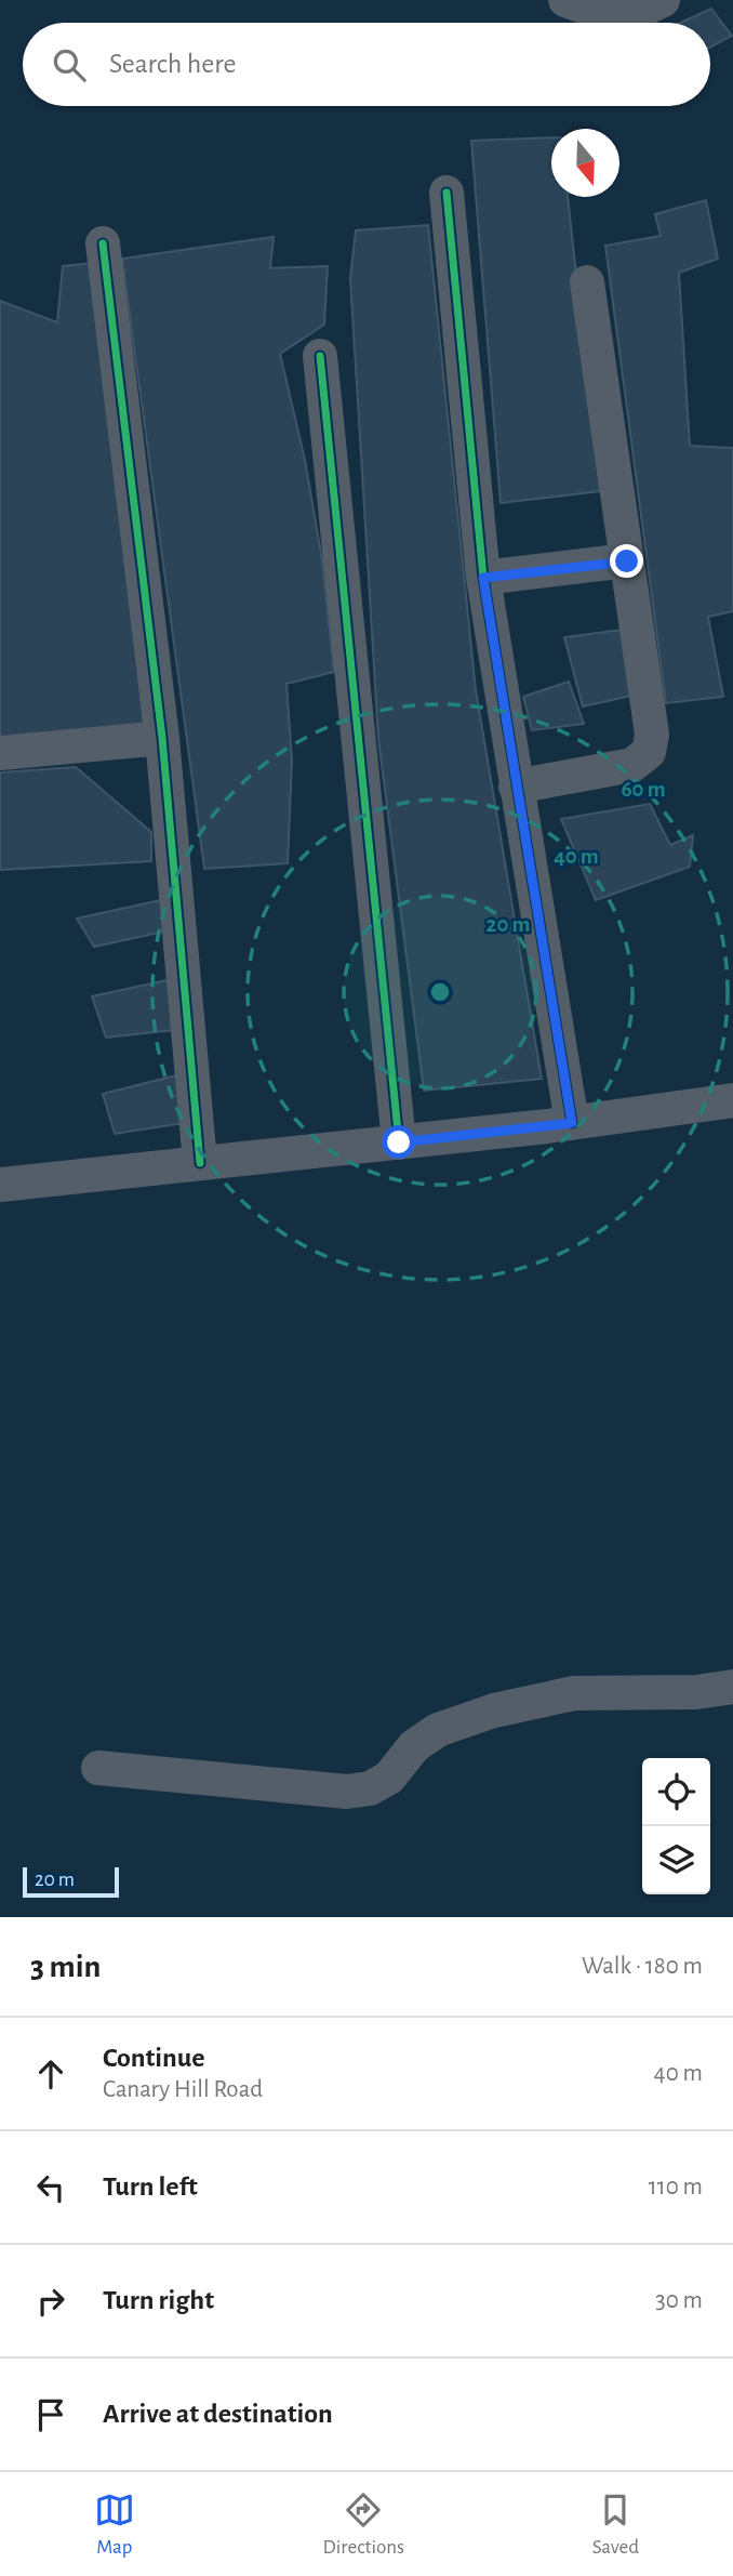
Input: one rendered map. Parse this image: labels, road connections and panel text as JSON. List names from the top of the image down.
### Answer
{
  "scale_bar": "20 m",
  "north": "bottom",
  "page": {
    "search": "Search here",
    "scale": "20 m",
    "heading": ["3 min", "Walk · 180 m"],
    "list": [
      ["Continue", "Canary Hill Road", "40 m"],
      ["Turn left", "110 m"],
      ["Turn right", "30 m"],
      "Arrive at destination"
    ],
    "nav": ["Map", "Directions", "Saved"]
  },
  "rings": ["60 m", "40 m", "20 m"]
}
